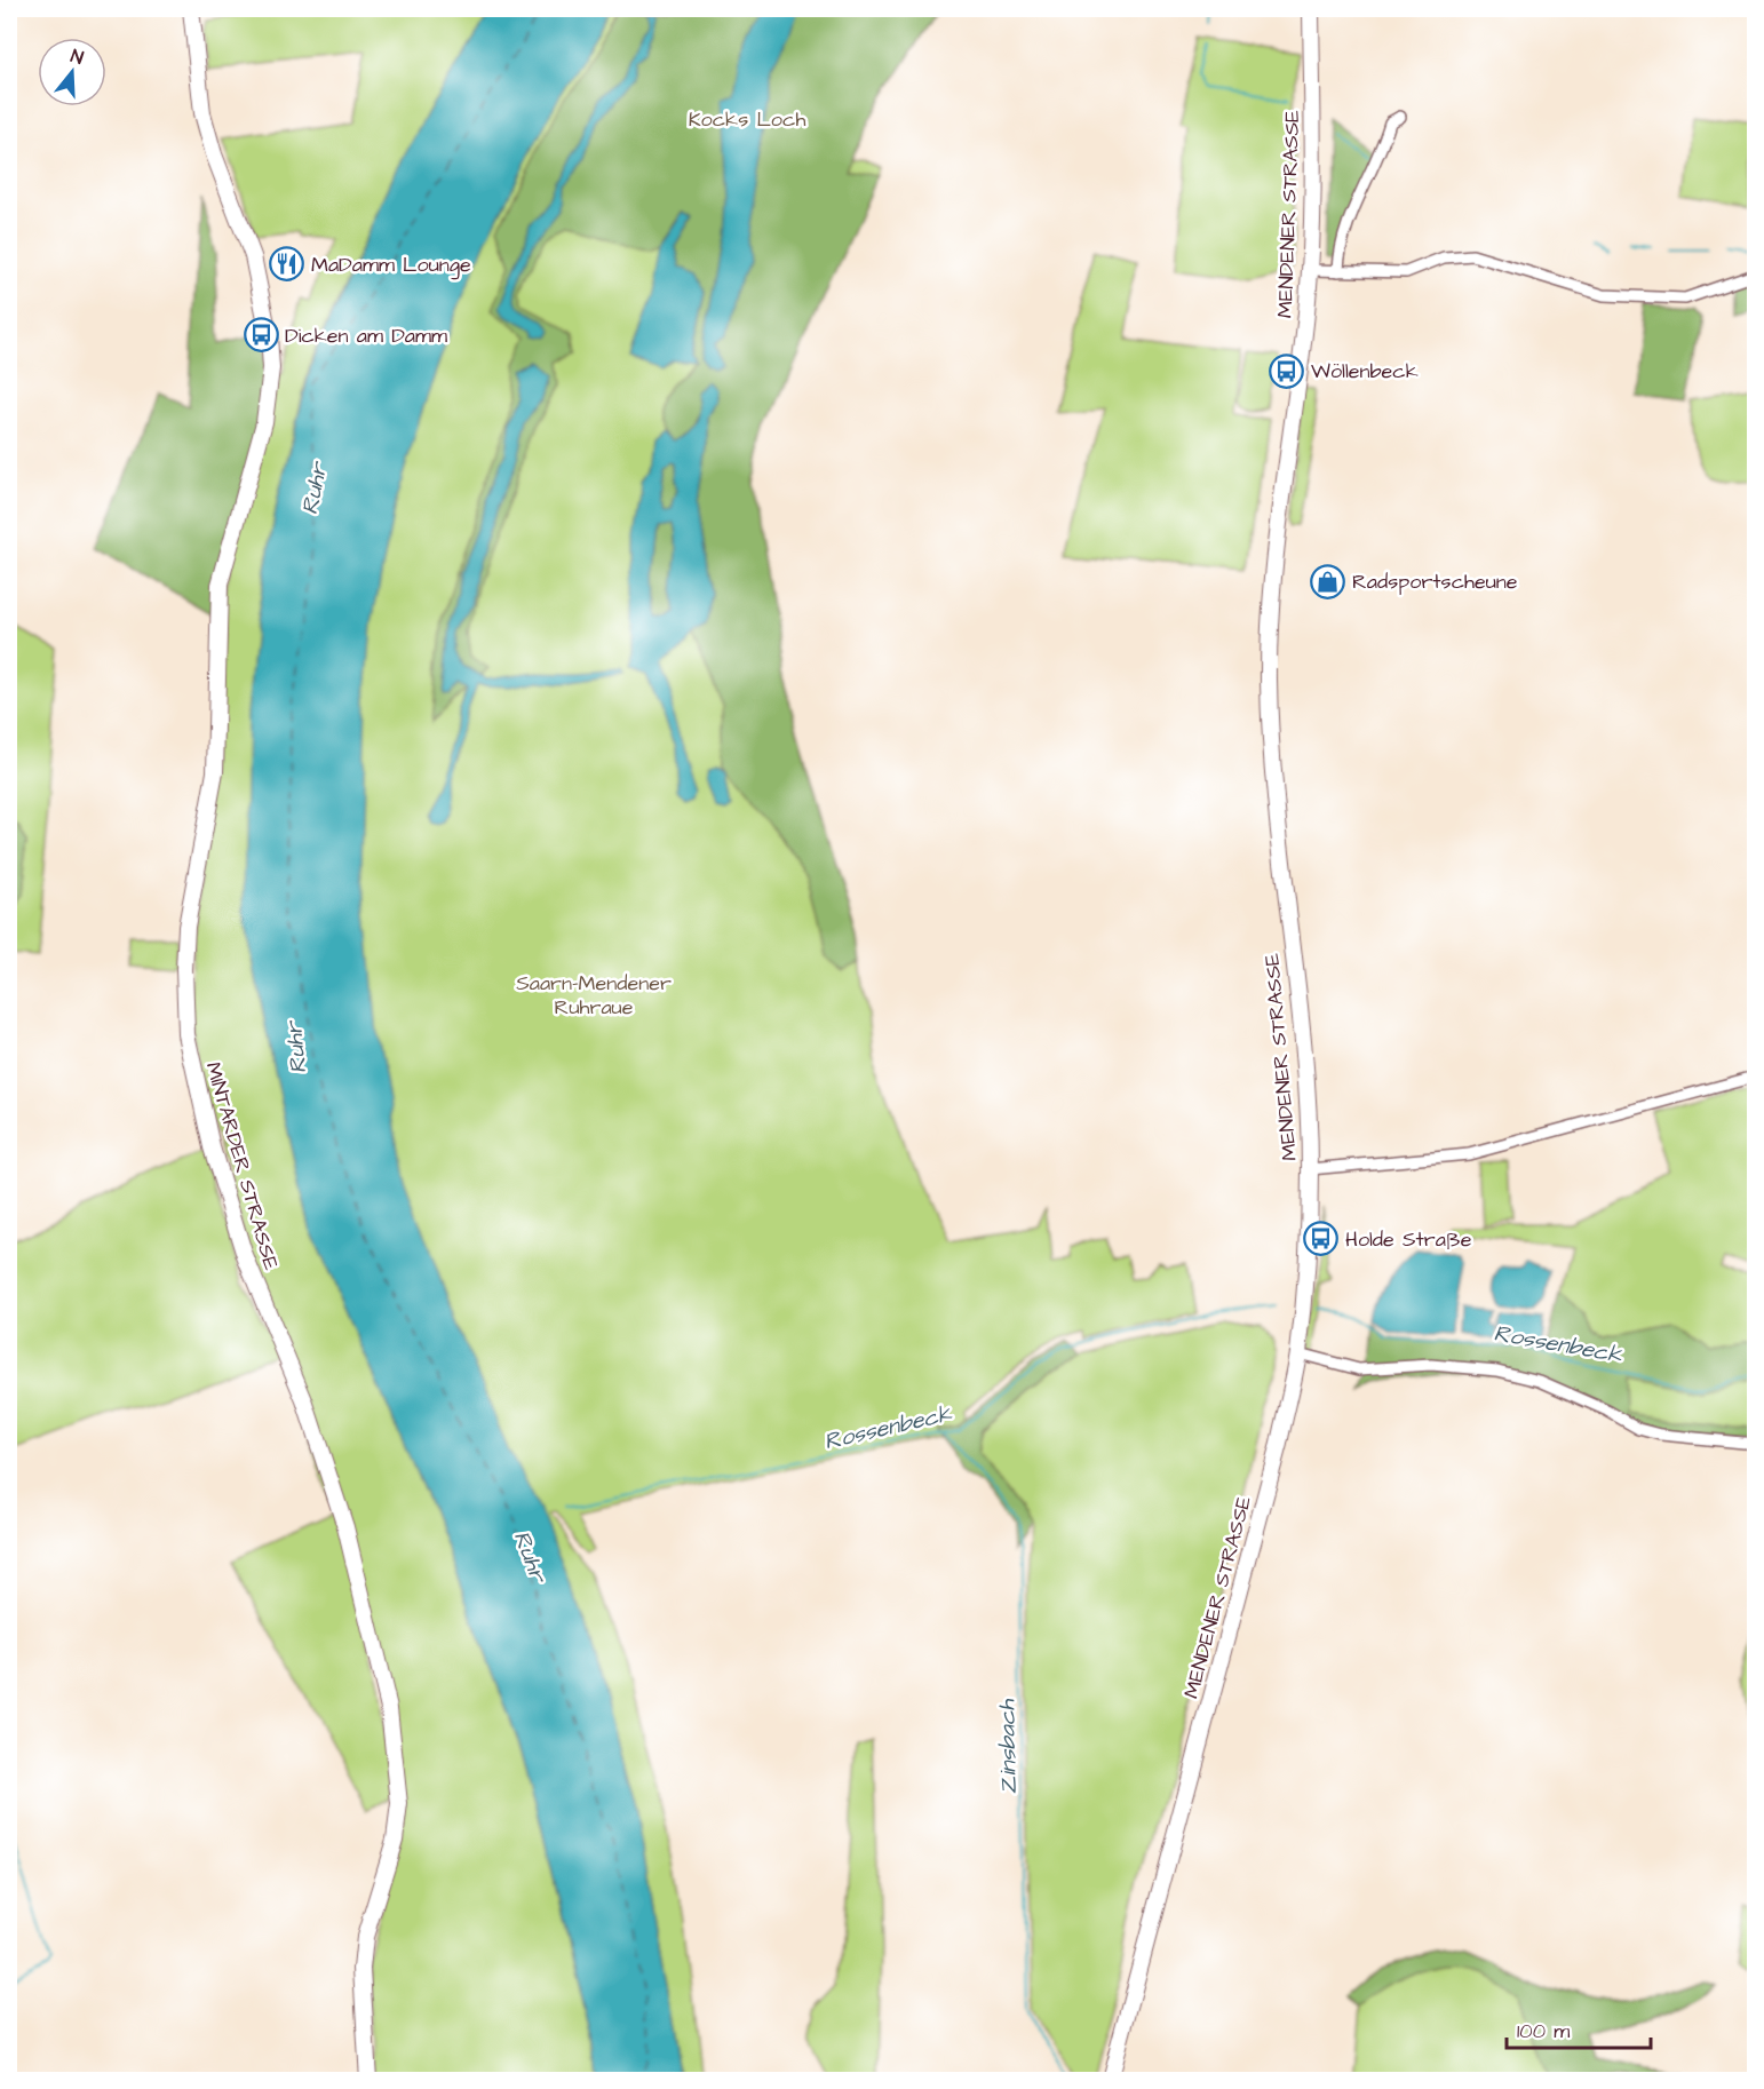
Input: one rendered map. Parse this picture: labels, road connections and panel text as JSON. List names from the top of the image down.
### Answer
{
  "streets": {
    "main road": ["MENDENER STRASSE", "MINTARDER STRASSE"]
  },
  "water": ["Ruhr", "Rossenbeck", "Zinsbach"],
  "parks": ["Kocks Loch", "Saarn-Mendener Ruhraue"],
  "places": {
    "restaurant": ["MaDamm Lounge"],
    "bus stop": ["Dicken am Damm", "Wöllenbeck", "Holde Straße"],
    "shop": ["Radsportscheune"]
  },
  "scale_bar": "100 m",
  "north": "top"
}
